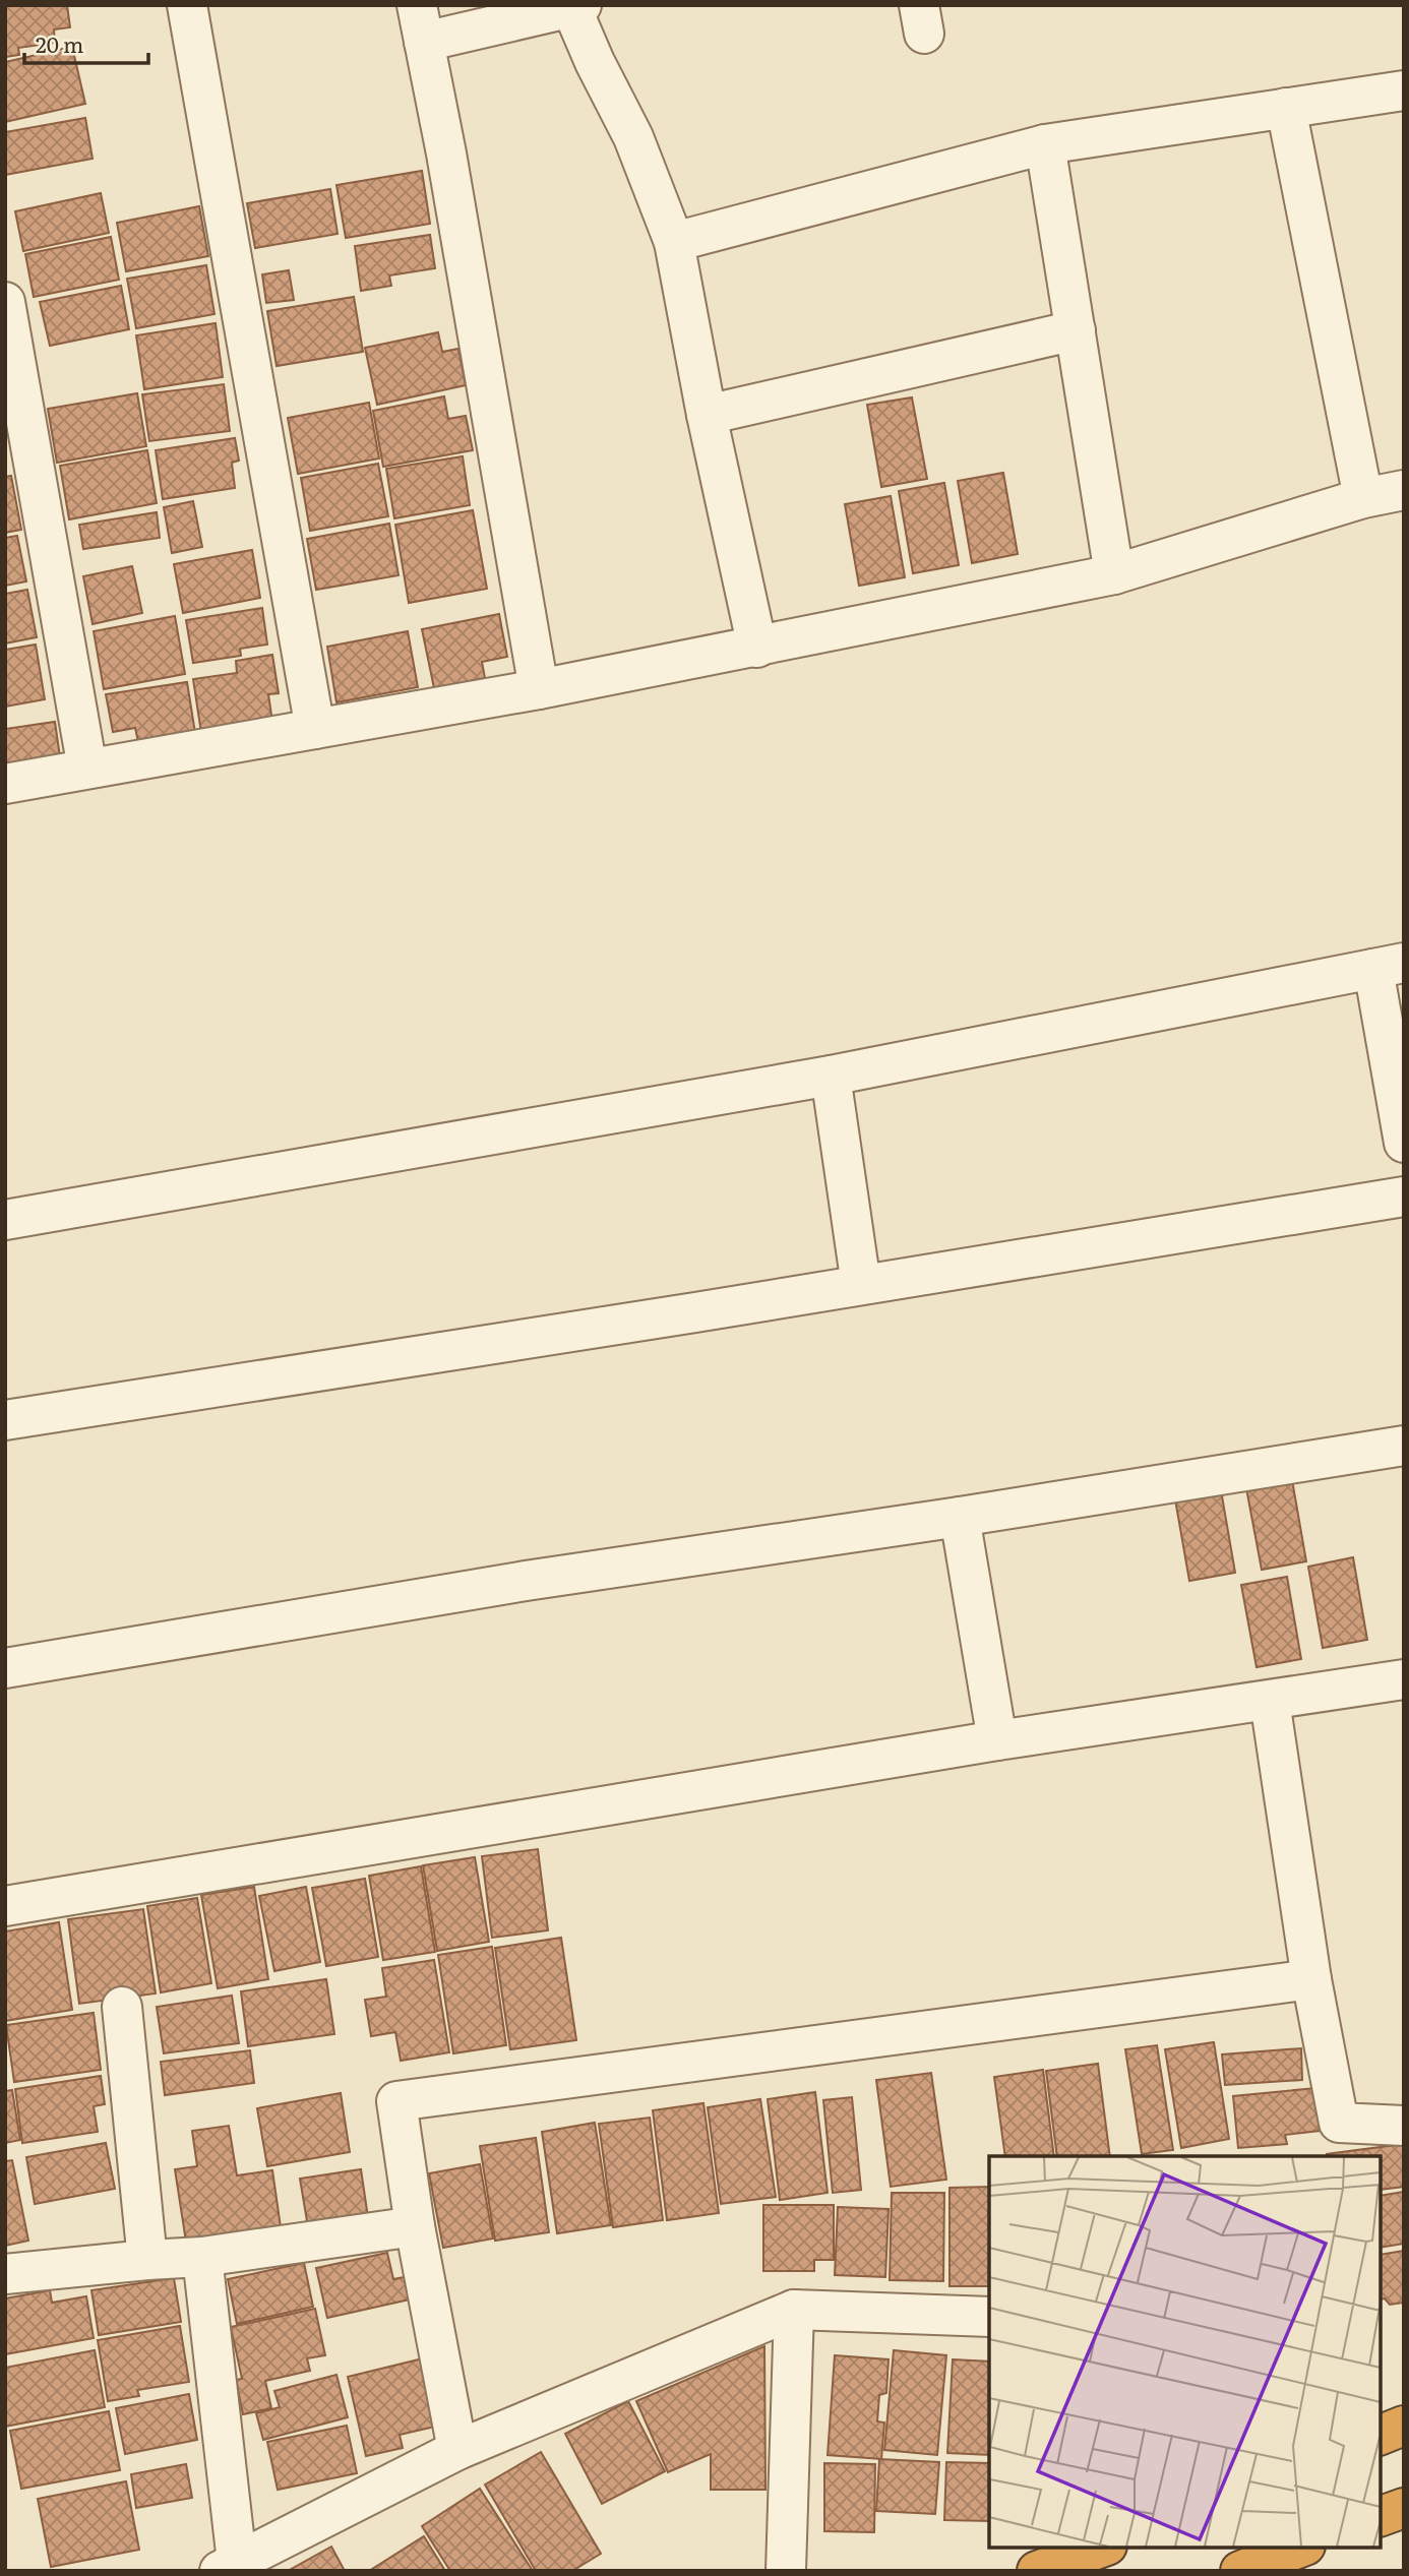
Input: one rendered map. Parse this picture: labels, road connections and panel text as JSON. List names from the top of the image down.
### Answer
{
  "scale_bar": "20 m"
}
